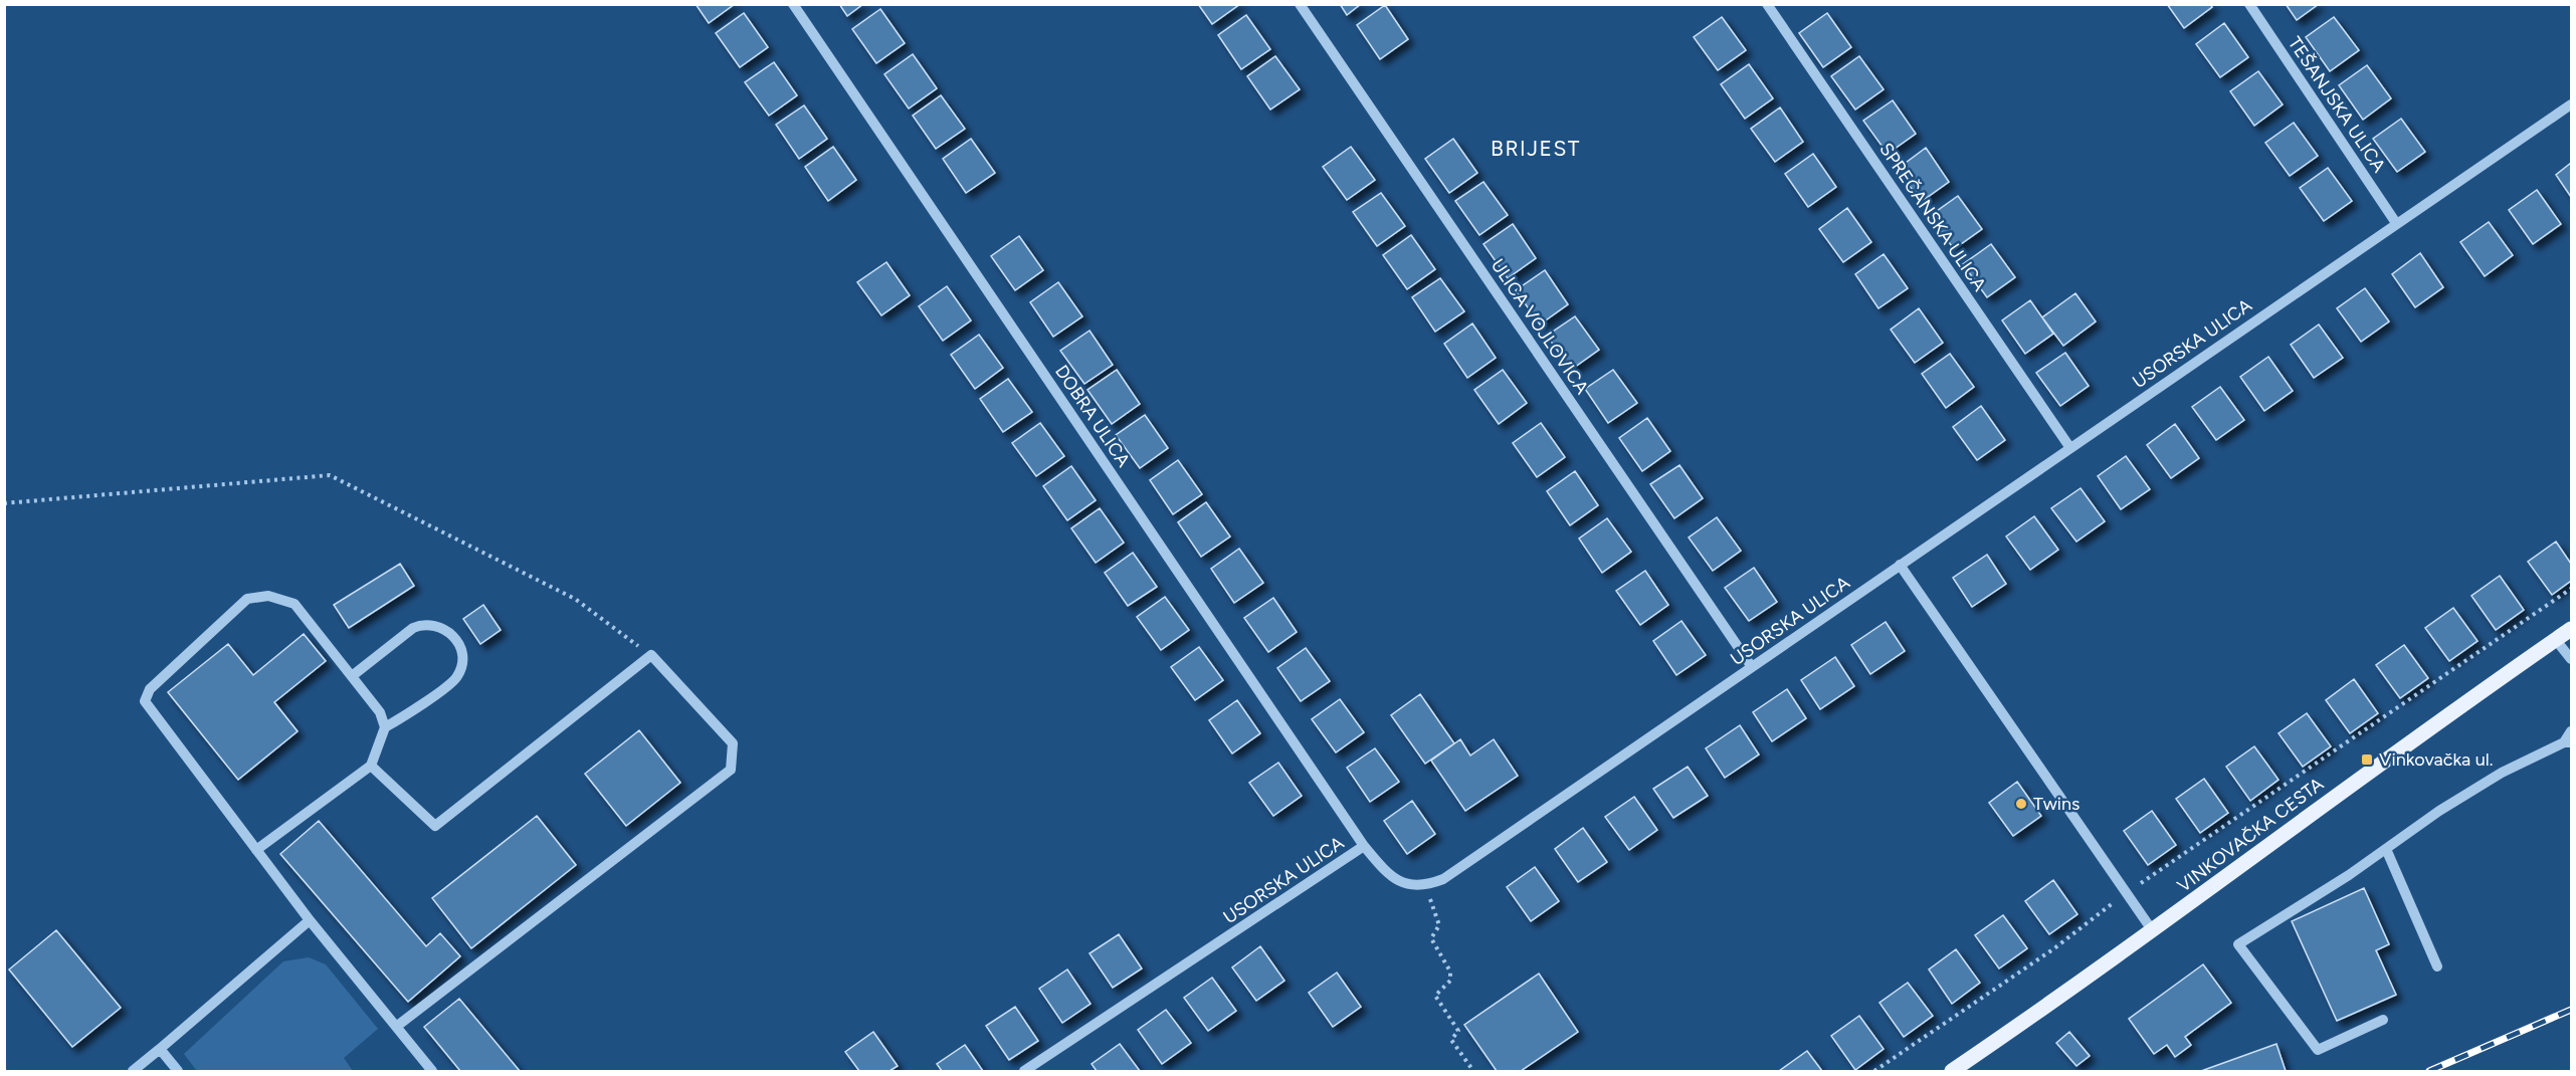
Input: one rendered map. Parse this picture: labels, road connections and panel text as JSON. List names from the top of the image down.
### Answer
{
  "streets": {
    "main road": ["VINKOVAČKA CESTA"],
    "street": [
      "TEŠANJSKA ULICA",
      "SPREČANSKA ULICA",
      "ULICA VOJLOVICA",
      "USORSKA ULICA",
      "DOBRA ULICA"
    ]
  },
  "crossings": [
    ["TEŠANJSKA ULICA", "USORSKA ULICA"],
    ["SPREČANSKA ULICA", "USORSKA ULICA"],
    ["ULICA VOJLOVICA", "USORSKA ULICA"],
    ["USORSKA ULICA", "DOBRA ULICA"]
  ],
  "districts": ["BRIJEST"],
  "places": {
    "transit": ["Vinkovačka ul."],
    "other": ["Twins"]
  }
}
